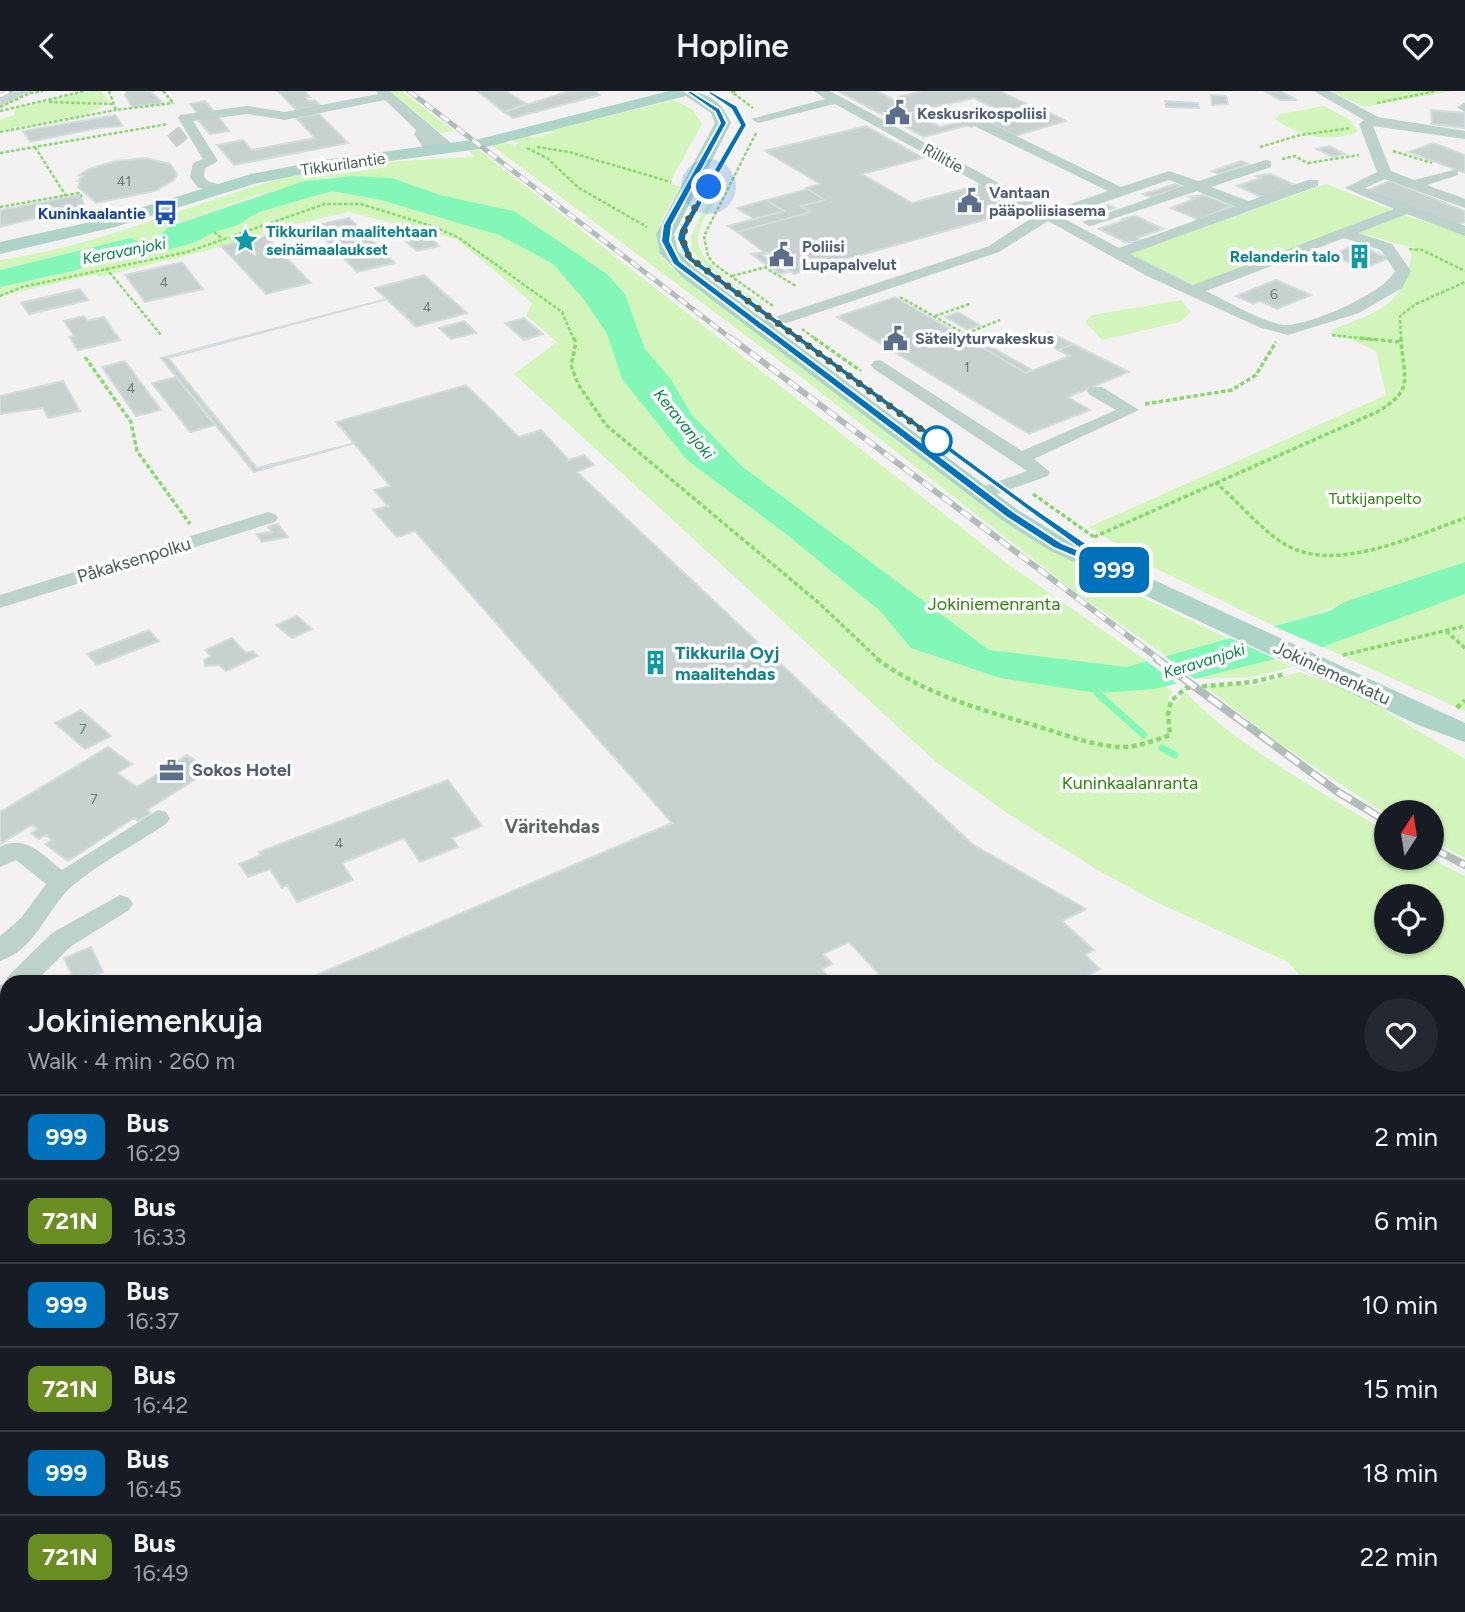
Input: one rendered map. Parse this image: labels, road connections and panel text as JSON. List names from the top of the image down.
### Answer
{
  "streets": {
    "main road": ["Tikkurilantie", "Jokiniemenkatu"],
    "street": ["Rillitie", "Påkaksenpolku"]
  },
  "crossings": [
    ["Tikkurilantie", "Jokiniemenkatu"]
  ],
  "districts": ["Väritehdas"],
  "water": ["Keravanjoki"],
  "parks": ["Tutkijanpelto", "Jokiniemenranta", "Kuninkaalanranta"],
  "places": {
    "public building": [
      "Keskusrikospoliisi",
      "Vantaan pääpoliisiasema",
      "Poliisi Lupapalvelut",
      "Säteilyturvakeskus"
    ],
    "bus stop": ["Kuninkaalantie"],
    "place": ["Tikkurilan maalitehtaan seinämaalaukset"],
    "building": ["Relanderin talo", "Tikkurila Oyj maalitehdas"],
    "office": ["Sokos Hotel"]
  },
  "lines": ["bus line 999"],
  "house_numbers": [
    "41",
    "4",
    "6",
    "4",
    "1",
    "4",
    "7",
    "7",
    "4"
  ],
  "north": "top",
  "page": {
    "header": "Hopline",
    "on_map": "999",
    "heading": ["Jokiniemenkuja", "Walk · 4 min · 260 m"],
    "list": [
      {
        "mark": "999",
        "name": "Bus",
        "note": "16:29",
        "value": "2 min"
      },
      {
        "mark": "721N",
        "name": "Bus",
        "note": "16:33",
        "value": "6 min"
      },
      {
        "mark": "999",
        "name": "Bus",
        "note": "16:37",
        "value": "10 min"
      },
      {
        "mark": "721N",
        "name": "Bus",
        "note": "16:42",
        "value": "15 min"
      },
      {
        "mark": "999",
        "name": "Bus",
        "note": "16:45",
        "value": "18 min"
      },
      {
        "mark": "721N",
        "name": "Bus",
        "note": "16:49",
        "value": "22 min"
      }
    ]
  }
}
